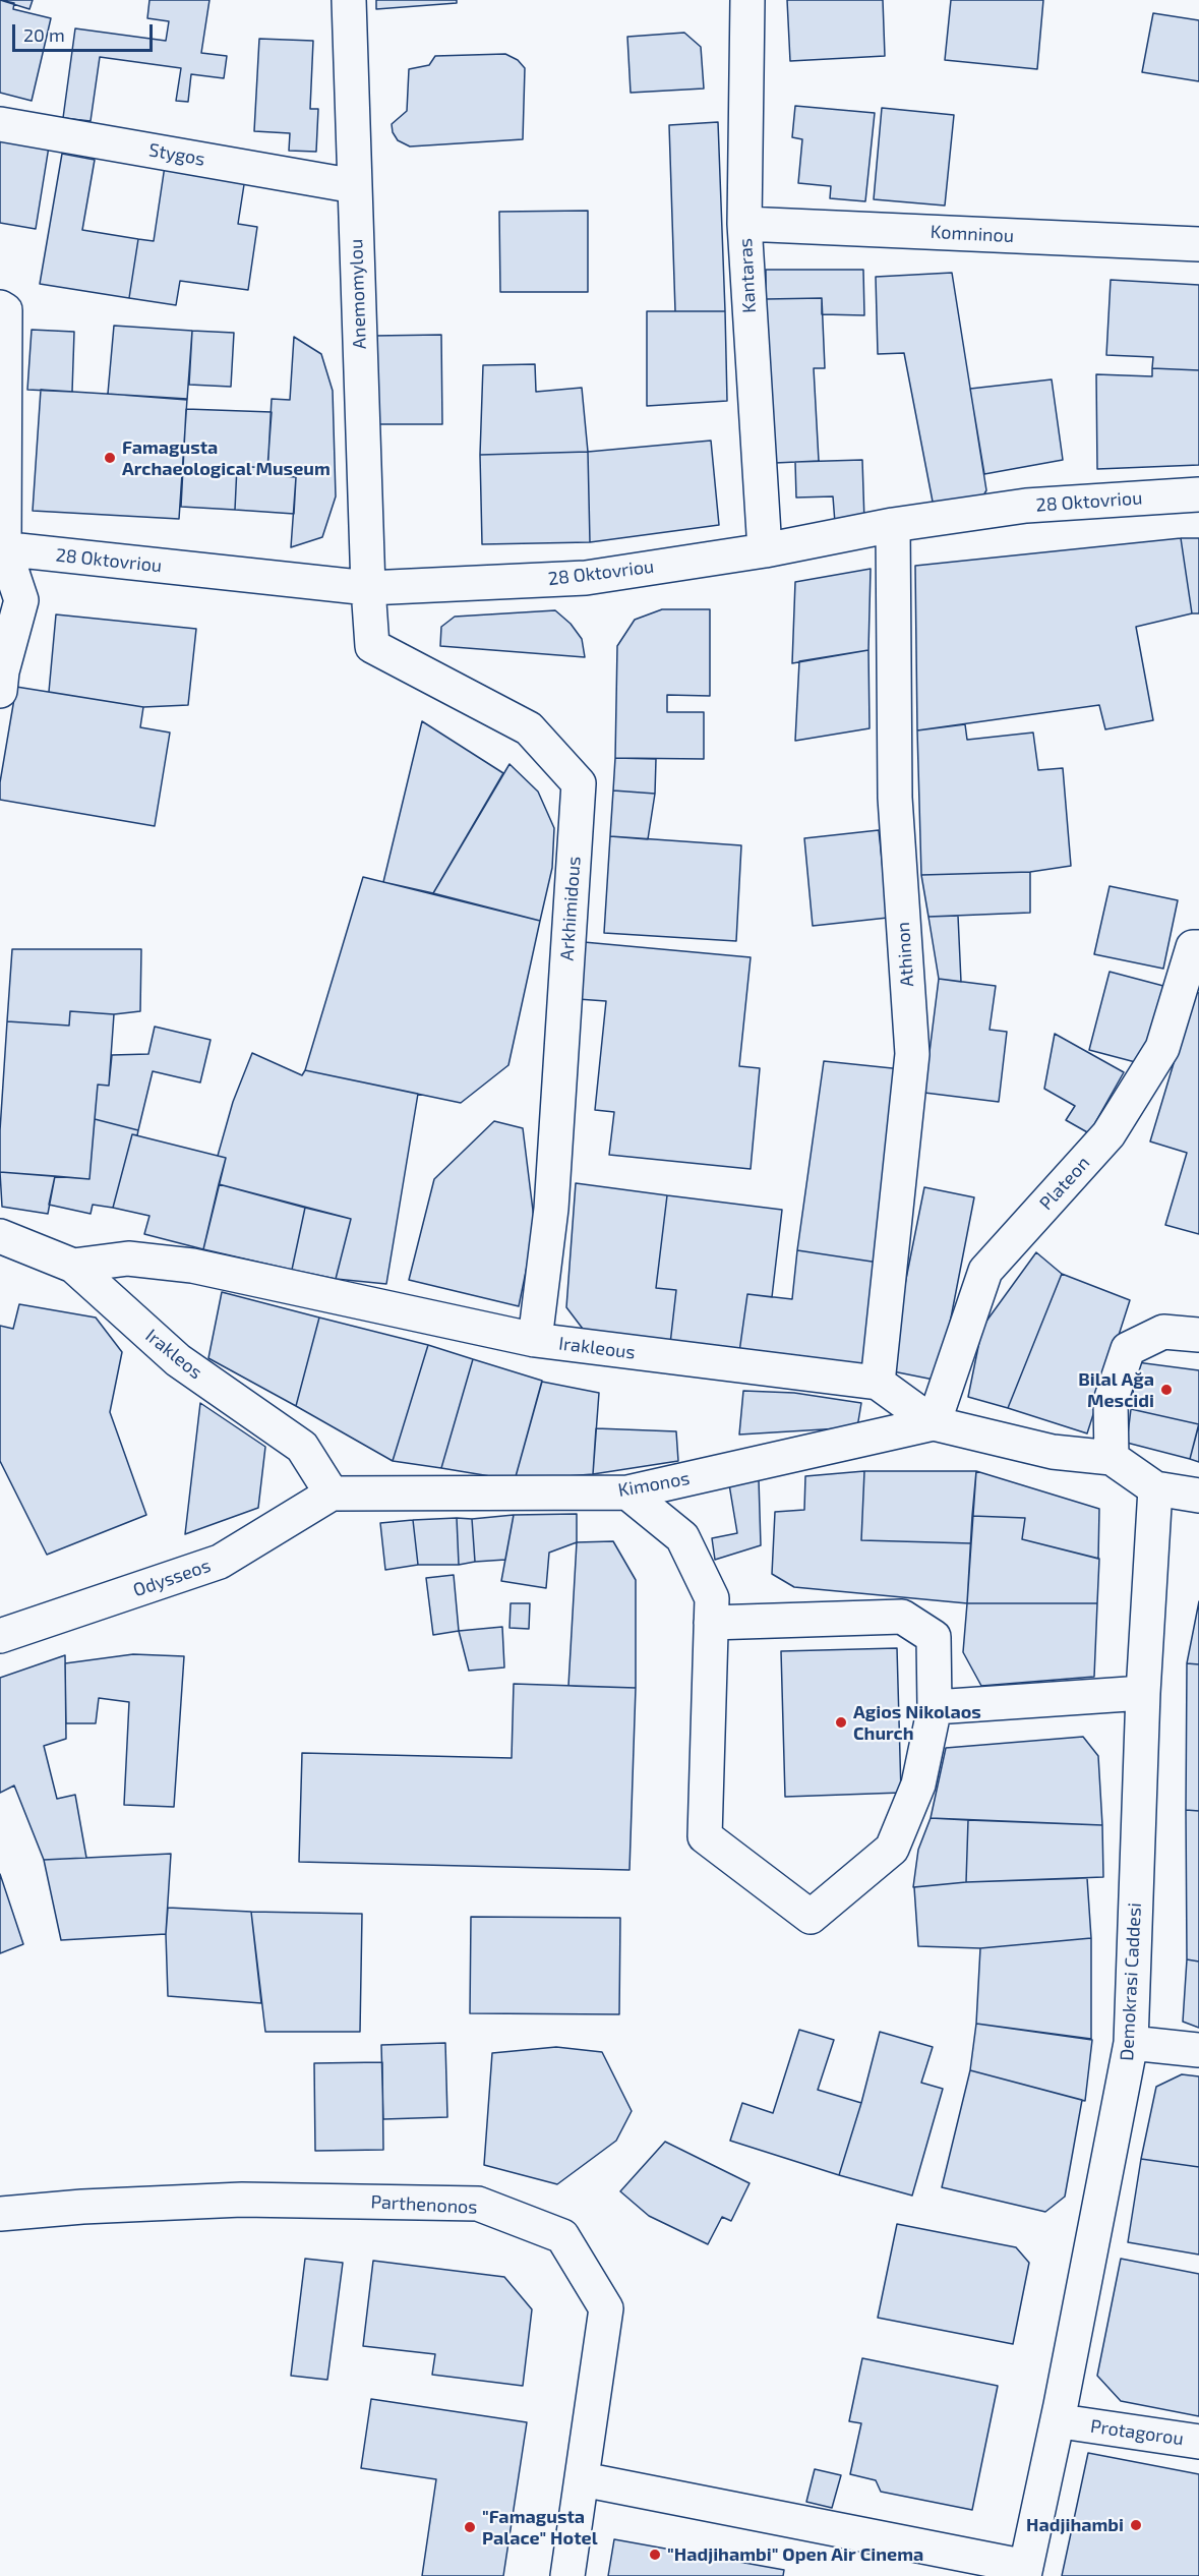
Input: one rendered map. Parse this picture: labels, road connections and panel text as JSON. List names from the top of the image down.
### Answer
{
  "streets": {
    "street": [
      "Stygos",
      "Komninou",
      "Kantaras",
      "Anemomylou",
      "28 Oktovriou",
      "Arkhimidous",
      "Athinon",
      "Plateon",
      "Irakleous",
      "Irakleos",
      "Kimonos",
      "Odysseos",
      "Demokrasi Caddesi",
      "Parthenonos",
      "Protagorou"
    ]
  },
  "crossings": [
    ["Stygos", "Anemomylou"],
    ["Komninou", "Kantaras"],
    ["Kantaras", "28 Oktovriou"],
    ["Anemomylou", "28 Oktovriou"],
    ["Anemomylou", "Arkhimidous"],
    ["28 Oktovriou", "Arkhimidous"],
    ["28 Oktovriou", "Athinon"],
    ["Arkhimidous", "Irakleous"],
    ["Athinon", "Irakleous"],
    ["Plateon", "Irakleous"],
    ["Plateon", "Kimonos"],
    ["Irakleous", "Irakleos"],
    ["Irakleous", "Kimonos"],
    ["Irakleos", "Kimonos"],
    ["Irakleos", "Odysseos"],
    ["Kimonos", "Odysseos"]
  ],
  "places": [
    "Famagusta Archaeological Museum",
    "Bilal Ağa Mescidi",
    "Agios Nikolaos Church",
    "Hadjihambi",
    "\"Famagusta Palace\" Hotel",
    "\"Hadjihambi\" Open Air Cinema"
  ],
  "scale_bar": "20 m"
}
